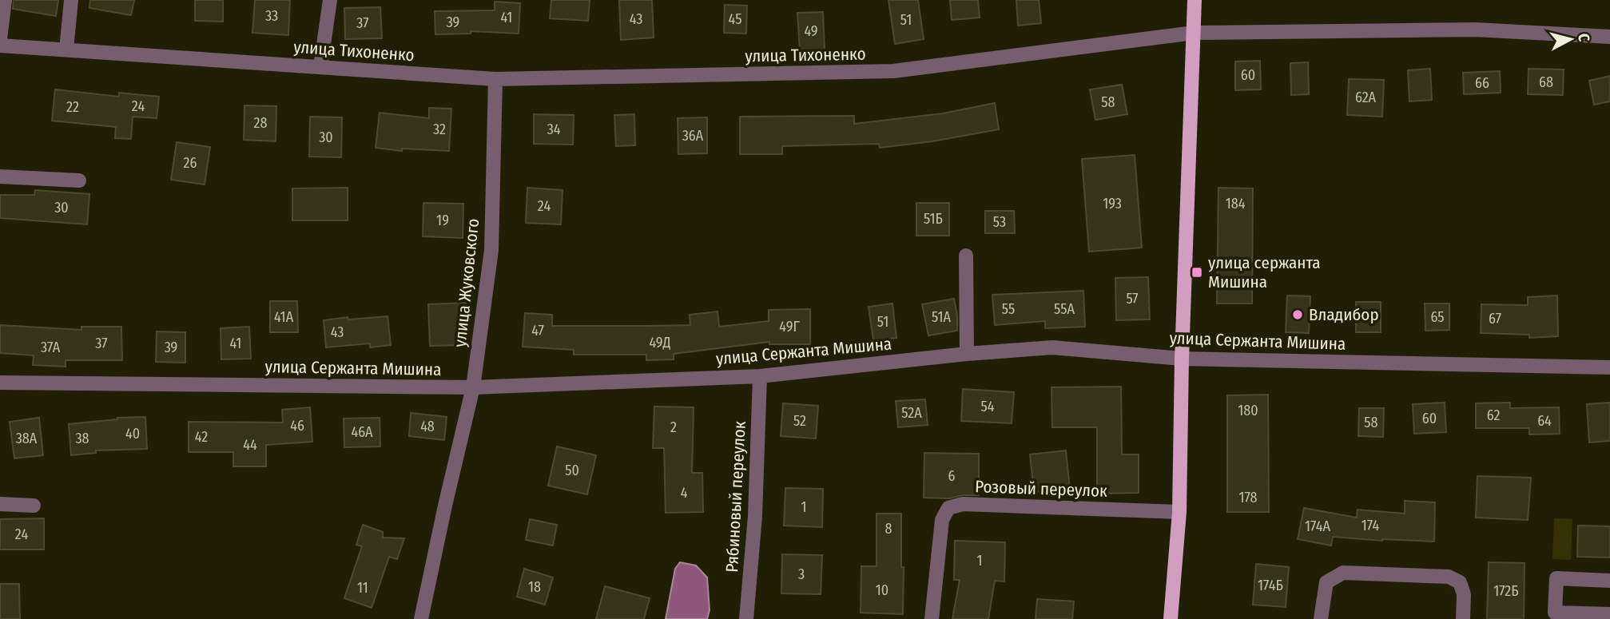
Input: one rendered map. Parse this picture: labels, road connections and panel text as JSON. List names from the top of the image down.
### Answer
{
  "streets": {
    "street": [
      "улица Тихоненко",
      "улица Жуковского",
      "улица Сержанта Мишина",
      "Розовый переулок",
      "Рябиновый переулок"
    ]
  },
  "crossings": [
    ["улица Тихоненко", "улица Жуковского"],
    ["улица Жуковского", "улица Сержанта Мишина"],
    ["улица Сержанта Мишина", "Рябиновый переулок"]
  ],
  "places": {
    "transit": ["улица cержанта Мишина"],
    "other": ["Владибор"]
  },
  "house_numbers": [
    "33",
    "41",
    "43",
    "45",
    "51",
    "39",
    "37",
    "49",
    "60",
    "68",
    "66",
    "62А",
    "58",
    "24",
    "22",
    "28",
    "32",
    "34",
    "36А",
    "30",
    "26",
    "193",
    "184",
    "24",
    "30",
    "51Б",
    "19",
    "53",
    "57",
    "55",
    "55А",
    "41А",
    "51А",
    "65",
    "67",
    "51",
    "49Г",
    "47",
    "43",
    "49Д",
    "37",
    "41",
    "37А",
    "39",
    "54",
    "180",
    "52А",
    "62",
    "60",
    "52",
    "64",
    "58",
    "46",
    "48",
    "2",
    "46А",
    "40",
    "42",
    "38А",
    "38",
    "44",
    "50",
    "6",
    "4",
    "178",
    "1",
    "174",
    "174А",
    "8",
    "24",
    "1",
    "3",
    "174Б",
    "18",
    "11",
    "10",
    "172Б"
  ],
  "north": "right"
}
